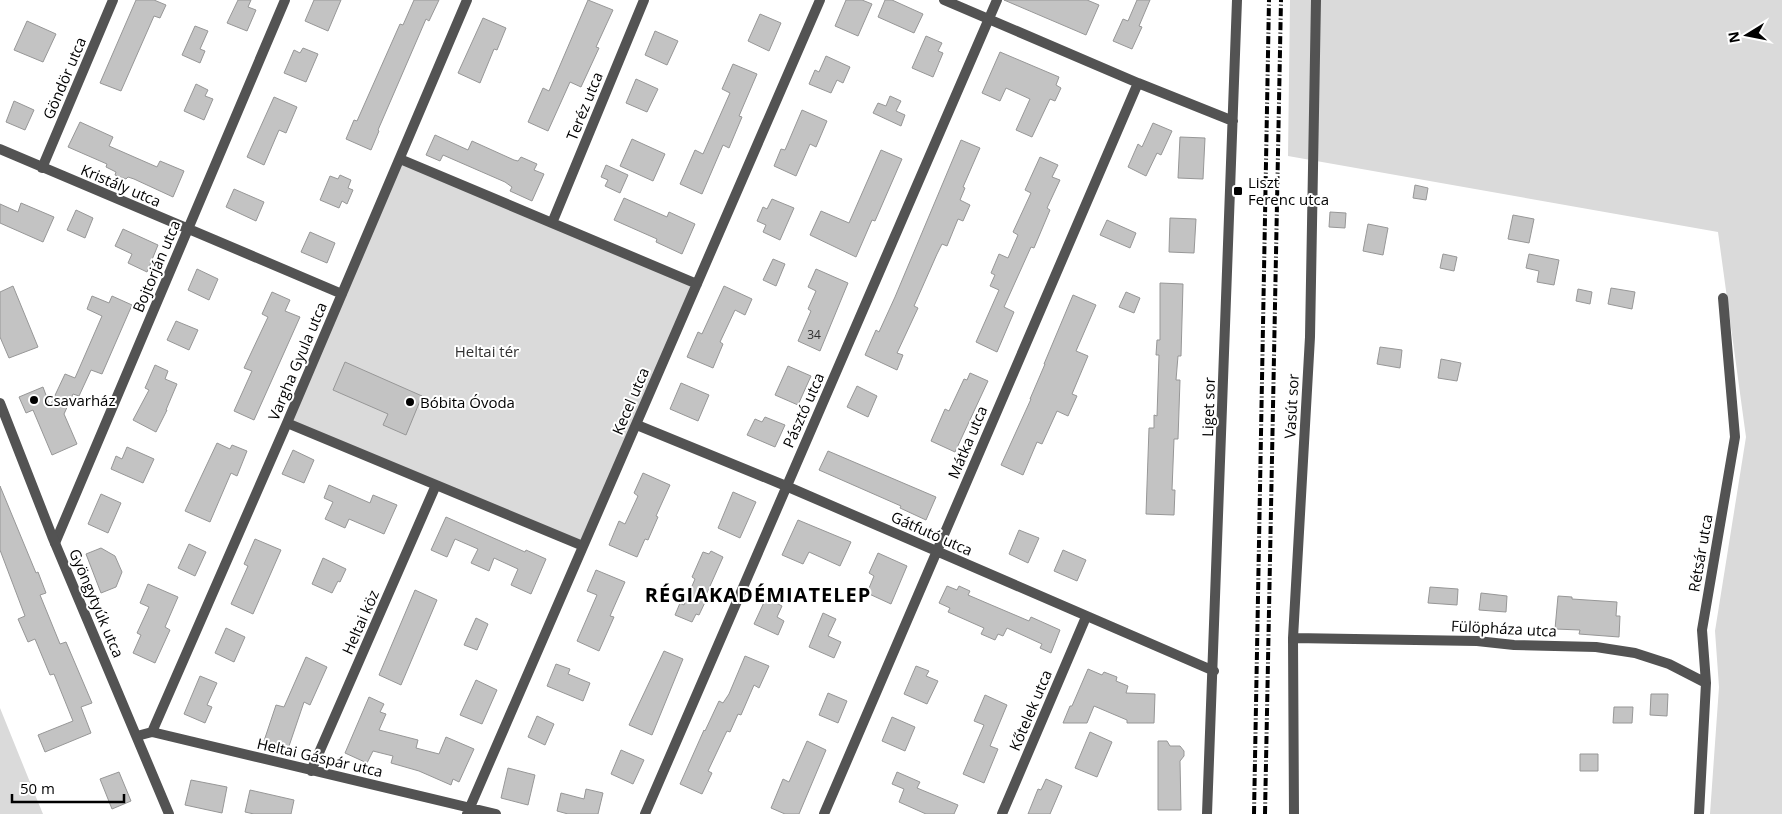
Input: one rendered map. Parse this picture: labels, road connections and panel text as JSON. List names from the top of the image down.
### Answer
{
  "streets": {
    "street": [
      "Göndör utca",
      "Teréz utca",
      "Kristály utca",
      "Bojtorján utca",
      "Vargha Gyula utca",
      "Kecel utca",
      "Vasút sor",
      "Liget sor",
      "Pásztó utca",
      "Mátka utca",
      "Gátfutó utca",
      "Rétsár utca",
      "Gyöngytyúk utca",
      "Heltai köz",
      "Fülöpháza utca",
      "Kőtelek utca",
      "Heltai Gáspár utca"
    ]
  },
  "crossings": [
    ["Göndör utca", "Kristály utca"],
    ["Kristály utca", "Bojtorján utca"],
    ["Kristály utca", "Vargha Gyula utca"],
    ["Bojtorján utca", "Gyöngytyúk utca"],
    ["Vargha Gyula utca", "Heltai Gáspár utca"],
    ["Kecel utca", "Gátfutó utca"],
    ["Kecel utca", "Heltai Gáspár utca"],
    ["Vasút sor", "Fülöpháza utca"],
    ["Liget sor", "Gátfutó utca"],
    ["Pásztó utca", "Gátfutó utca"],
    ["Mátka utca", "Gátfutó utca"],
    ["Gátfutó utca", "Kőtelek utca"],
    ["Rétsár utca", "Fülöpháza utca"],
    ["Gyöngytyúk utca", "Heltai Gáspár utca"],
    ["Heltai köz", "Heltai Gáspár utca"]
  ],
  "districts": ["RÉGIAKADÉMIATELEP"],
  "parks": ["Heltai tér"],
  "places": {
    "transit": ["Liszt Ferenc utca"],
    "other": ["Csavarház", "Bóbita Óvoda"]
  },
  "house_numbers": ["34"],
  "scale_bar": "50 m",
  "north": "left"
}
